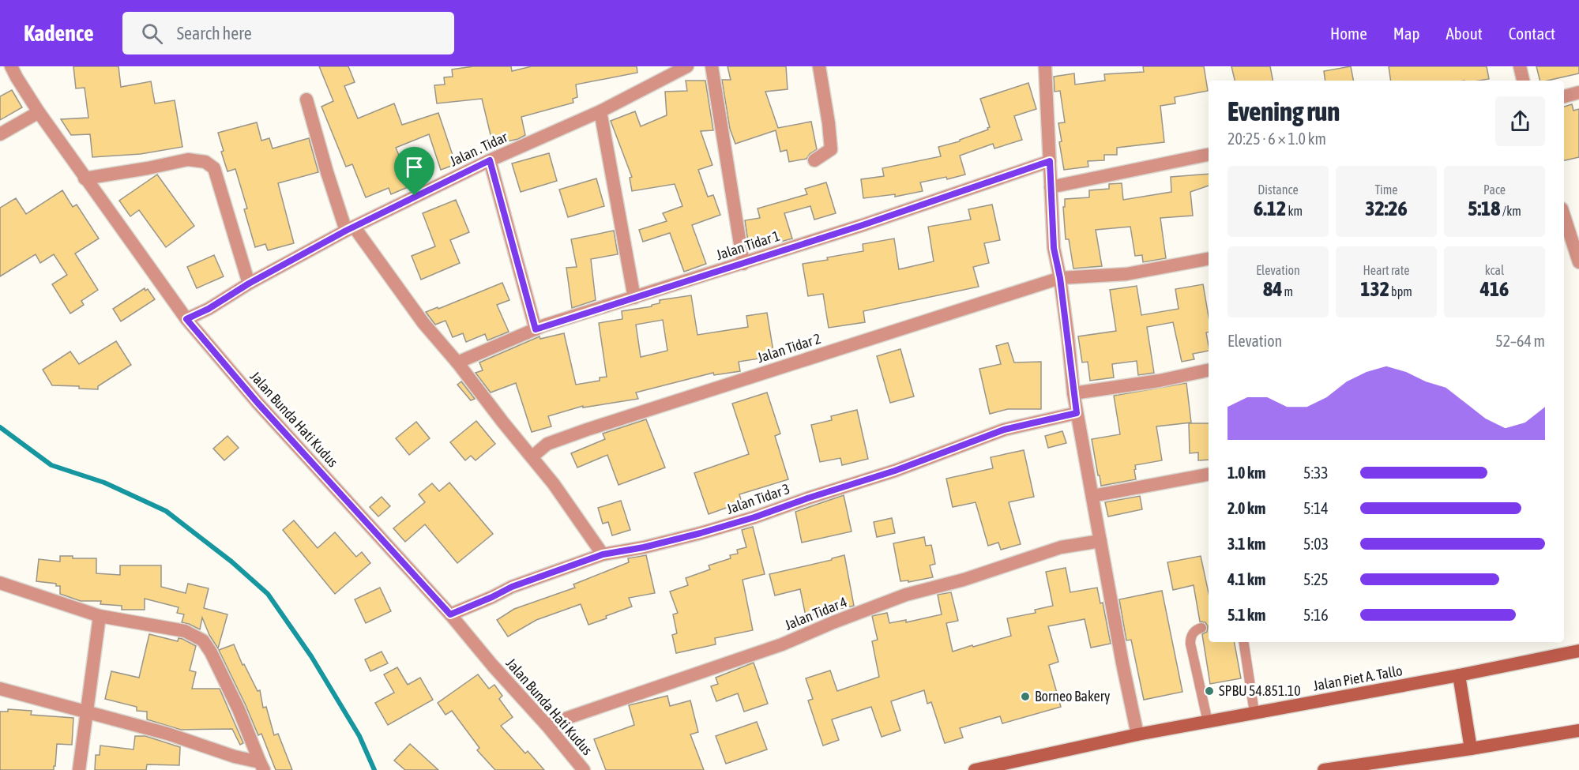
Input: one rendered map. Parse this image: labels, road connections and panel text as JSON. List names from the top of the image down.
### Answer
{
  "streets": {
    "main road": ["Jalan Piet A. Tallo"],
    "street": [
      "Jalan . Tidar",
      "Jalan Tidar 1",
      "Jalan Tidar 2",
      "Jalan Bunda Hati Kudus",
      "Jalan Tidar 3",
      "Jalan Tidar 4"
    ]
  },
  "crossings": [
    ["Jalan . Tidar", "Jalan Bunda Hati Kudus"],
    ["Jalan Bunda Hati Kudus", "Jalan Tidar 3"],
    ["Jalan Bunda Hati Kudus", "Jalan Tidar 4"]
  ],
  "places": ["SPBU 54.851.10", "Borneo Bakery"],
  "page": {
    "header": "Kadence",
    "search": "Search here",
    "nav": [
      "Home",
      "Map",
      "About",
      "Contact"
    ],
    "heading": ["Evening run", "20:25 · 6 × 1.0 km"],
    "stats": [
      ["Distance", "6.12 km"],
      ["Time", "32:26"],
      ["Pace", "5:18 /km"],
      ["Elevation", "84 m"],
      ["Heart rate", "132 bpm"],
      ["kcal", "416"]
    ],
    "chart": ["Elevation", "52–64 m"],
    "list": [
      {
        "name": "1.0 km",
        "note": "5:33"
      },
      {
        "name": "2.0 km",
        "note": "5:14"
      },
      {
        "name": "3.1 km",
        "note": "5:03"
      },
      {
        "name": "4.1 km",
        "note": "5:25"
      },
      {
        "name": "5.1 km",
        "note": "5:16"
      }
    ]
  }
}
